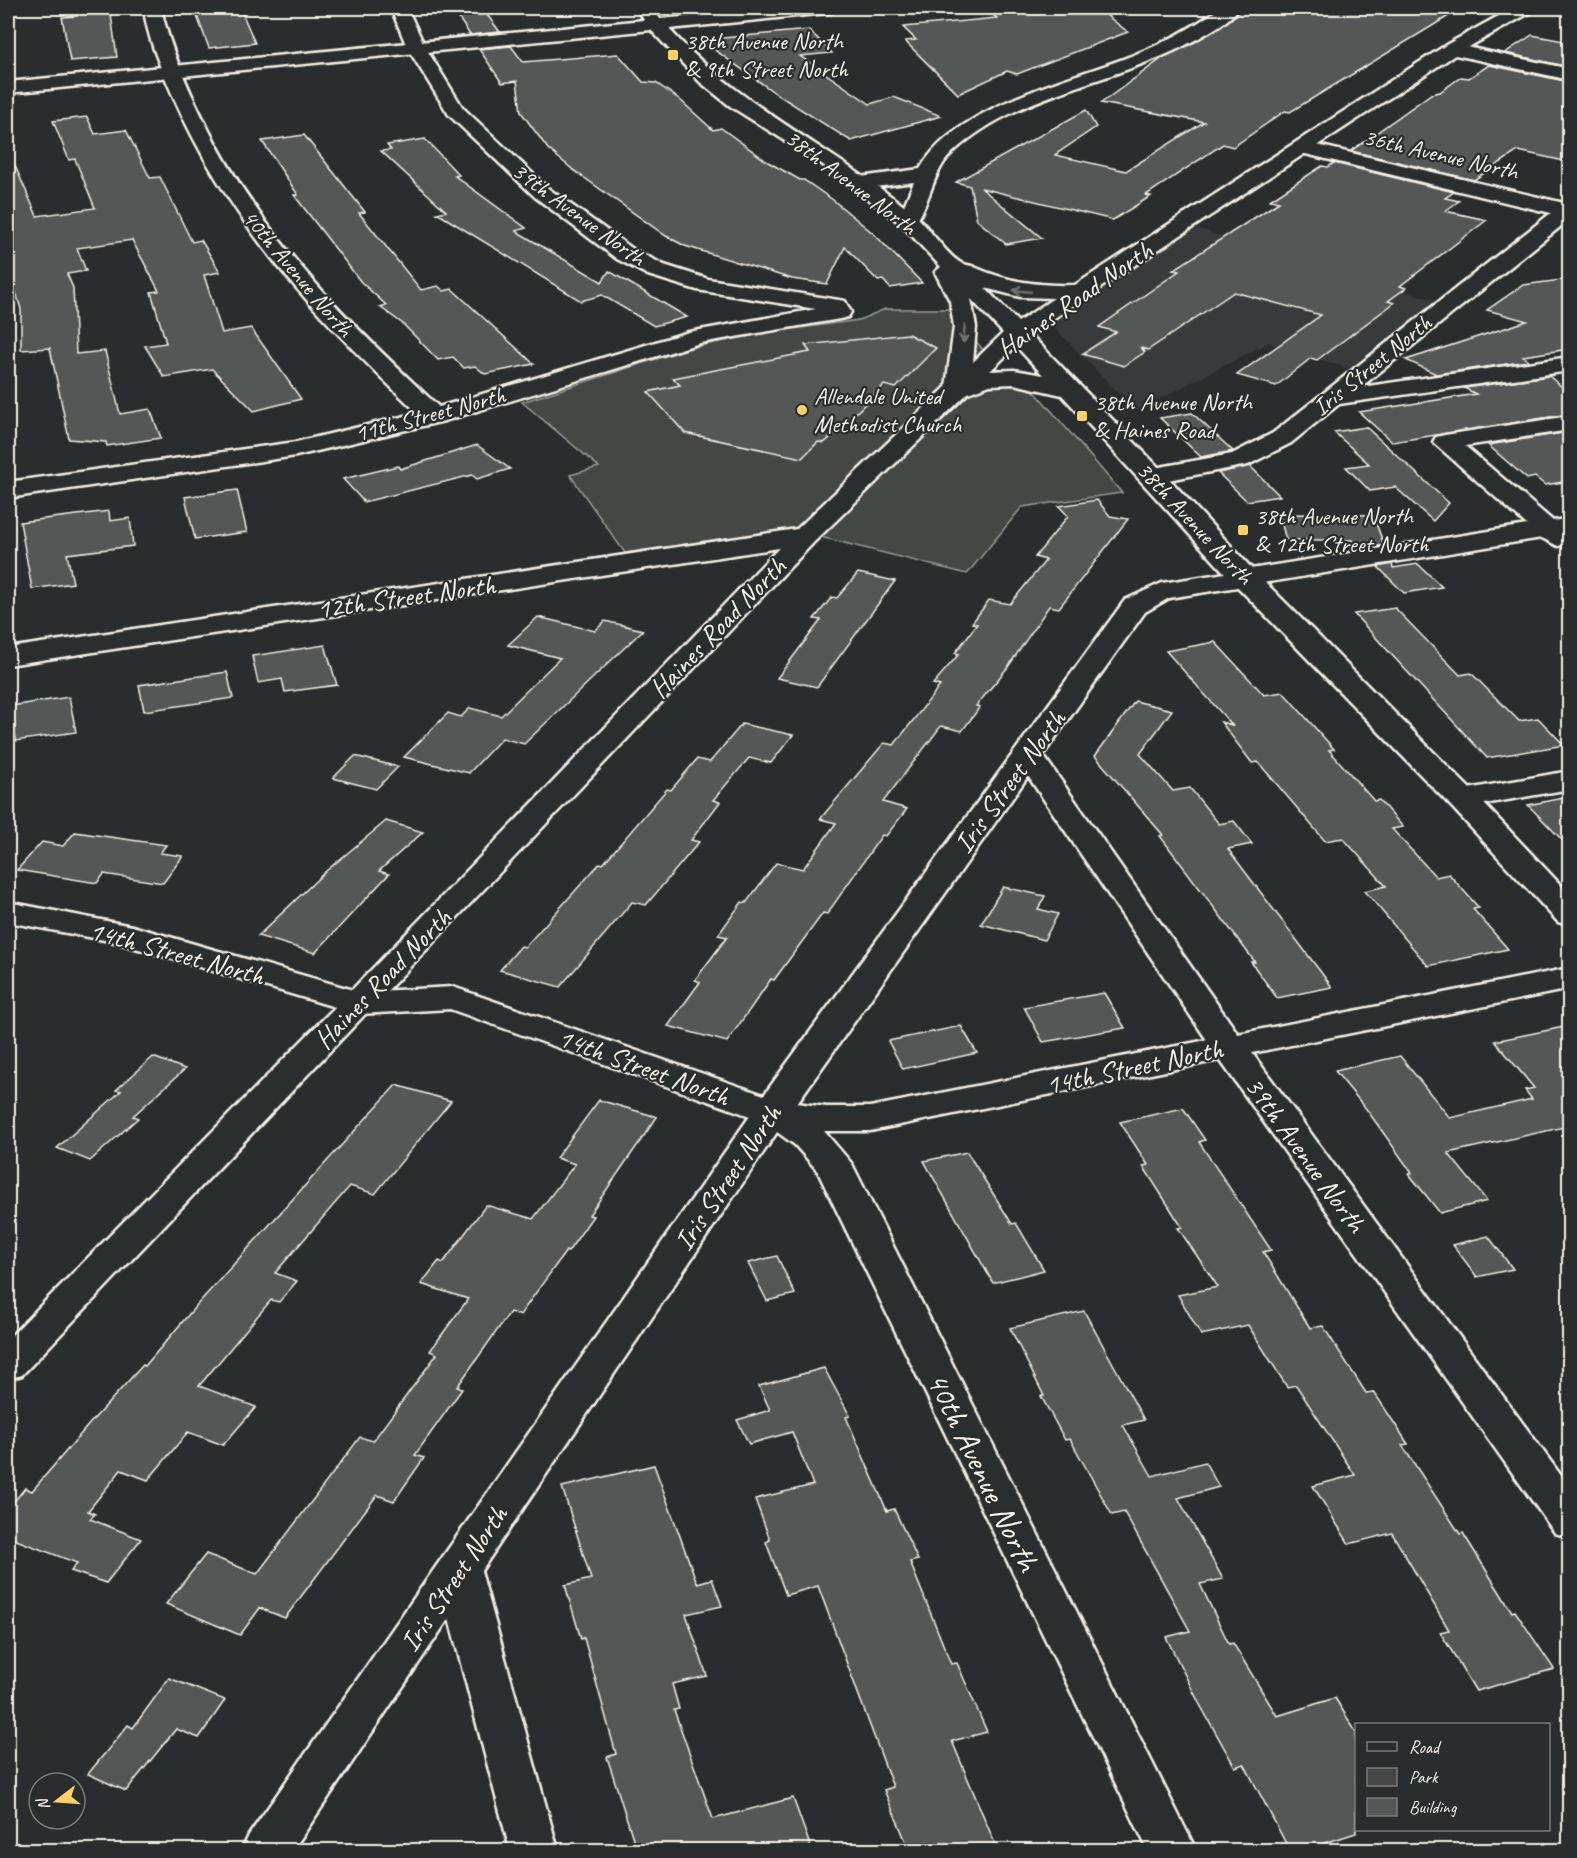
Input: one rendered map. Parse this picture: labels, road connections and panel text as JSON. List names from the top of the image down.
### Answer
{
  "streets": {
    "street": [
      "36th Avenue North",
      "38th Avenue North",
      "39th Avenue North",
      "40th Avenue North",
      "Haines Road North",
      "Iris Street North",
      "11th Street North",
      "12th Street North",
      "14th Street North"
    ]
  },
  "crossings": [
    ["36th Avenue North", "Haines Road North"],
    ["36th Avenue North", "Iris Street North"],
    ["38th Avenue North", "Haines Road North"],
    ["38th Avenue North", "Iris Street North"],
    ["39th Avenue North", "Iris Street North"],
    ["39th Avenue North", "11th Street North"],
    ["39th Avenue North", "14th Street North"],
    ["40th Avenue North", "Iris Street North"],
    ["40th Avenue North", "11th Street North"],
    ["40th Avenue North", "14th Street North"],
    ["Haines Road North", "12th Street North"],
    ["Haines Road North", "14th Street North"],
    ["Iris Street North", "14th Street North"]
  ],
  "places": {
    "transit": ["38th Avenue North & 9th Street North", "38th Avenue North & Haines Road", "38th Avenue North & 12th Street North"],
    "other": ["Allendale United Methodist Church"]
  },
  "legend": ["Road", "Park", "Building"],
  "north": "left"
}
